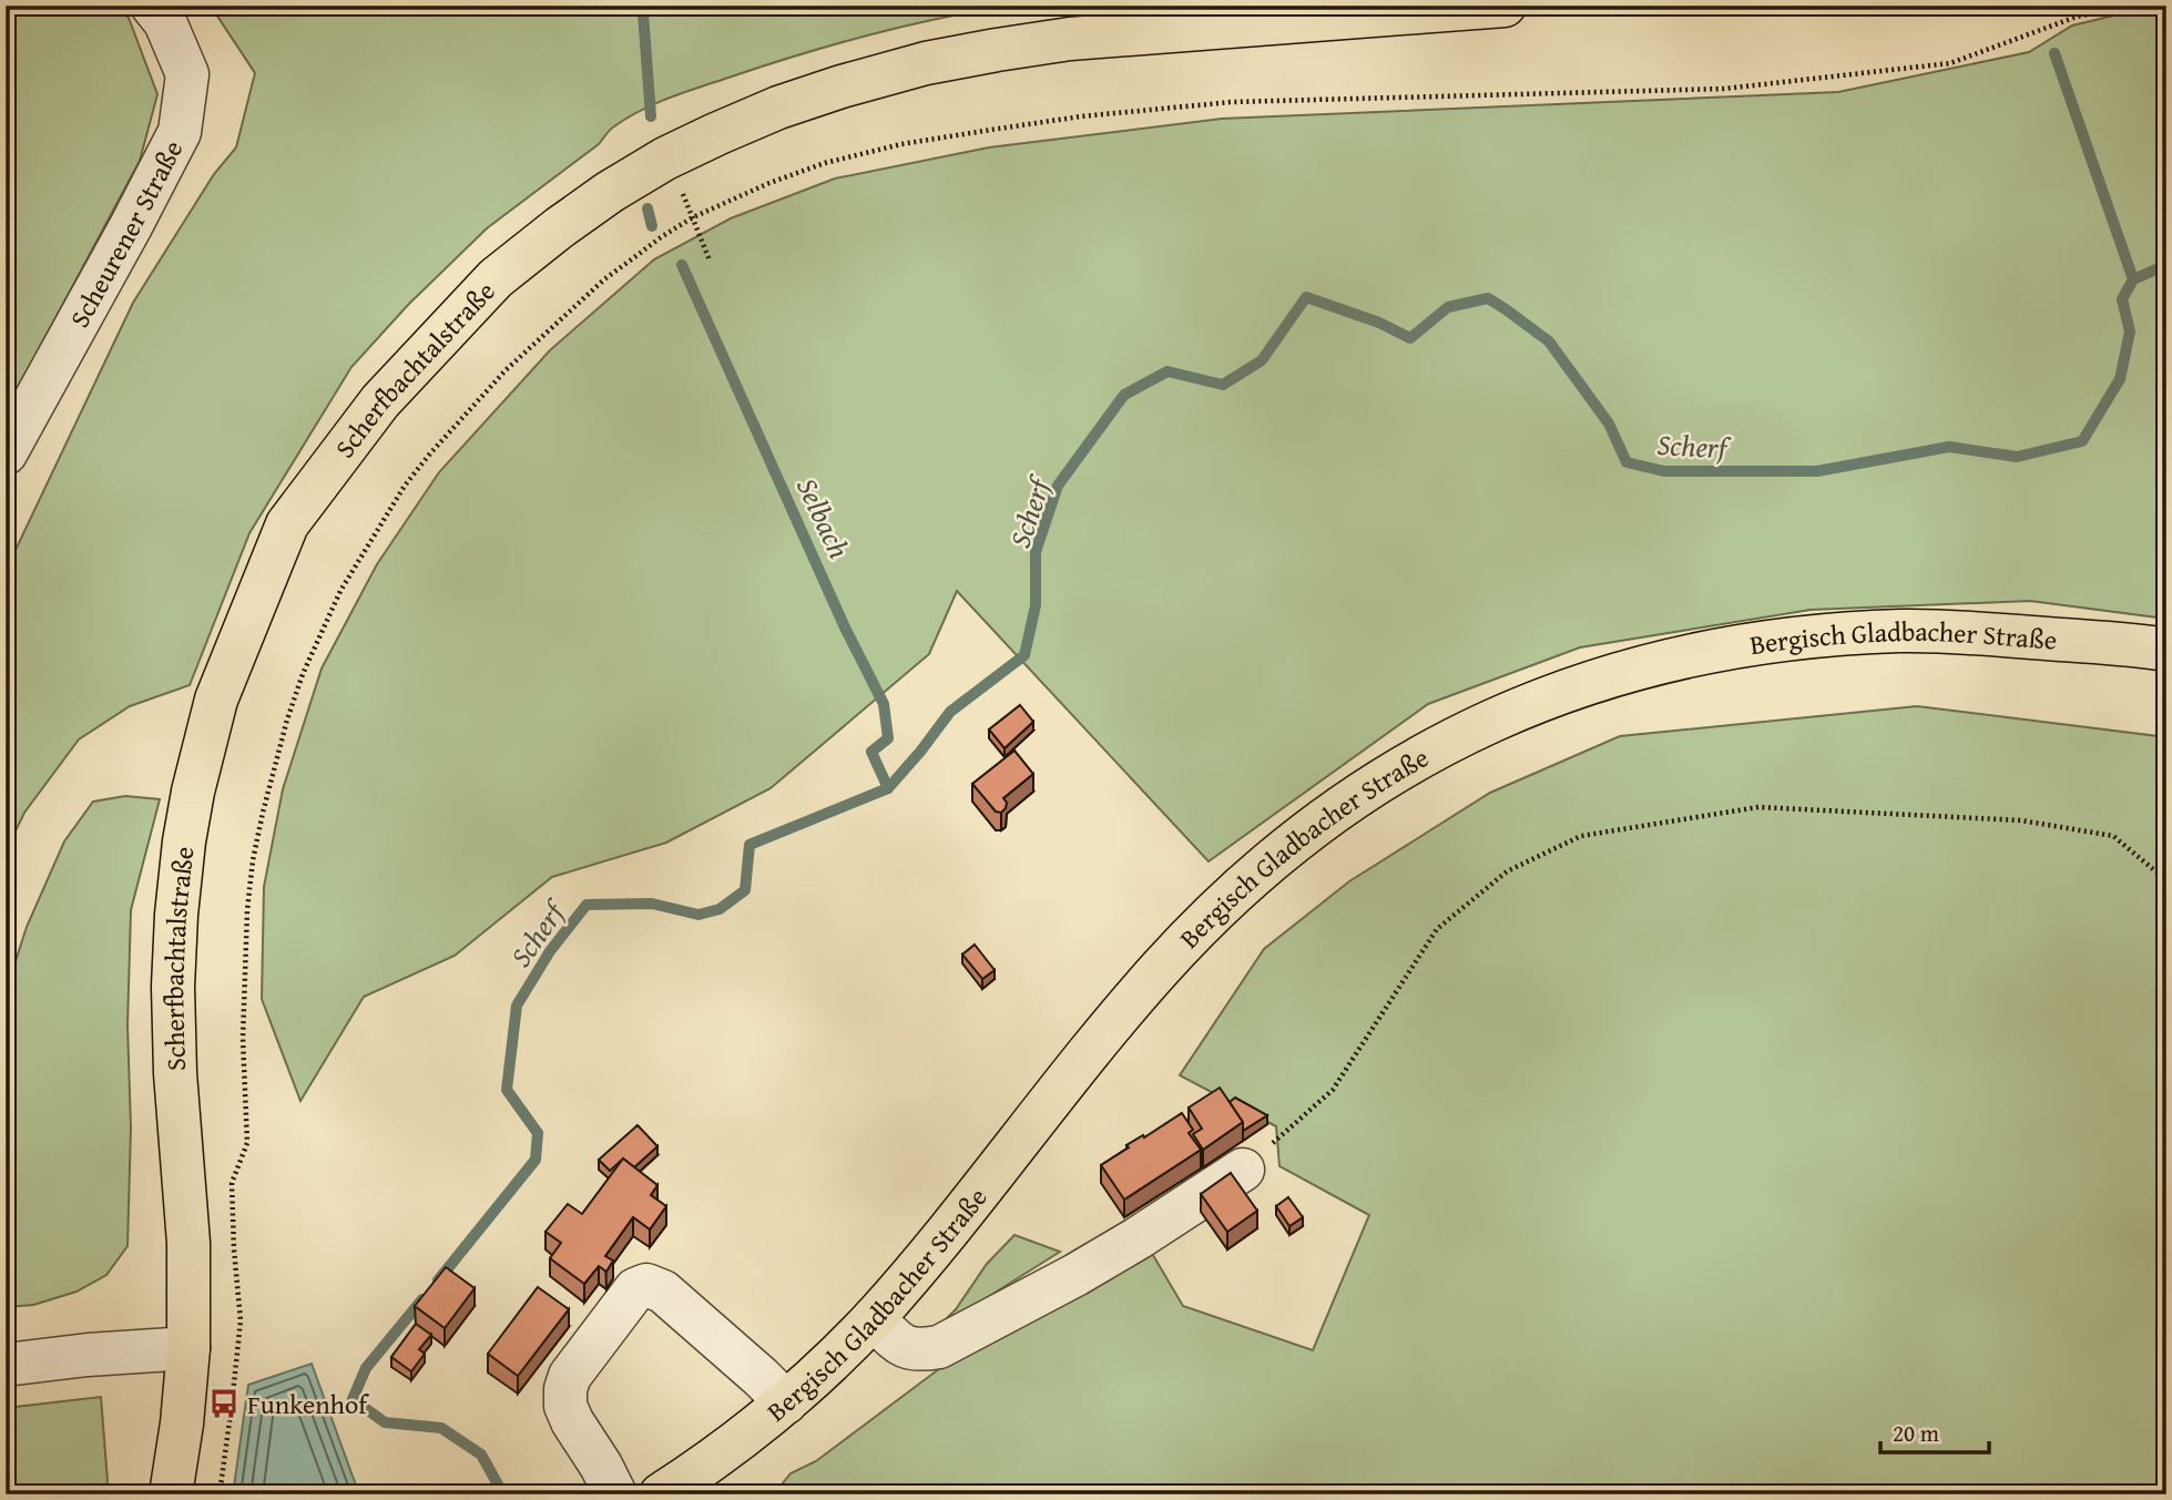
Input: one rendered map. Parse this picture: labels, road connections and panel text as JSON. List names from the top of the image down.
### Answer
{
  "streets": {
    "main road": ["Scherfbachtalstraße", "Bergisch Gladbacher Straße"],
    "street": ["Scheurener Straße"]
  },
  "water": ["Scherf", "Selbach"],
  "places": {
    "bus stop": ["Funkenhof"]
  },
  "scale_bar": "20 m"
}
